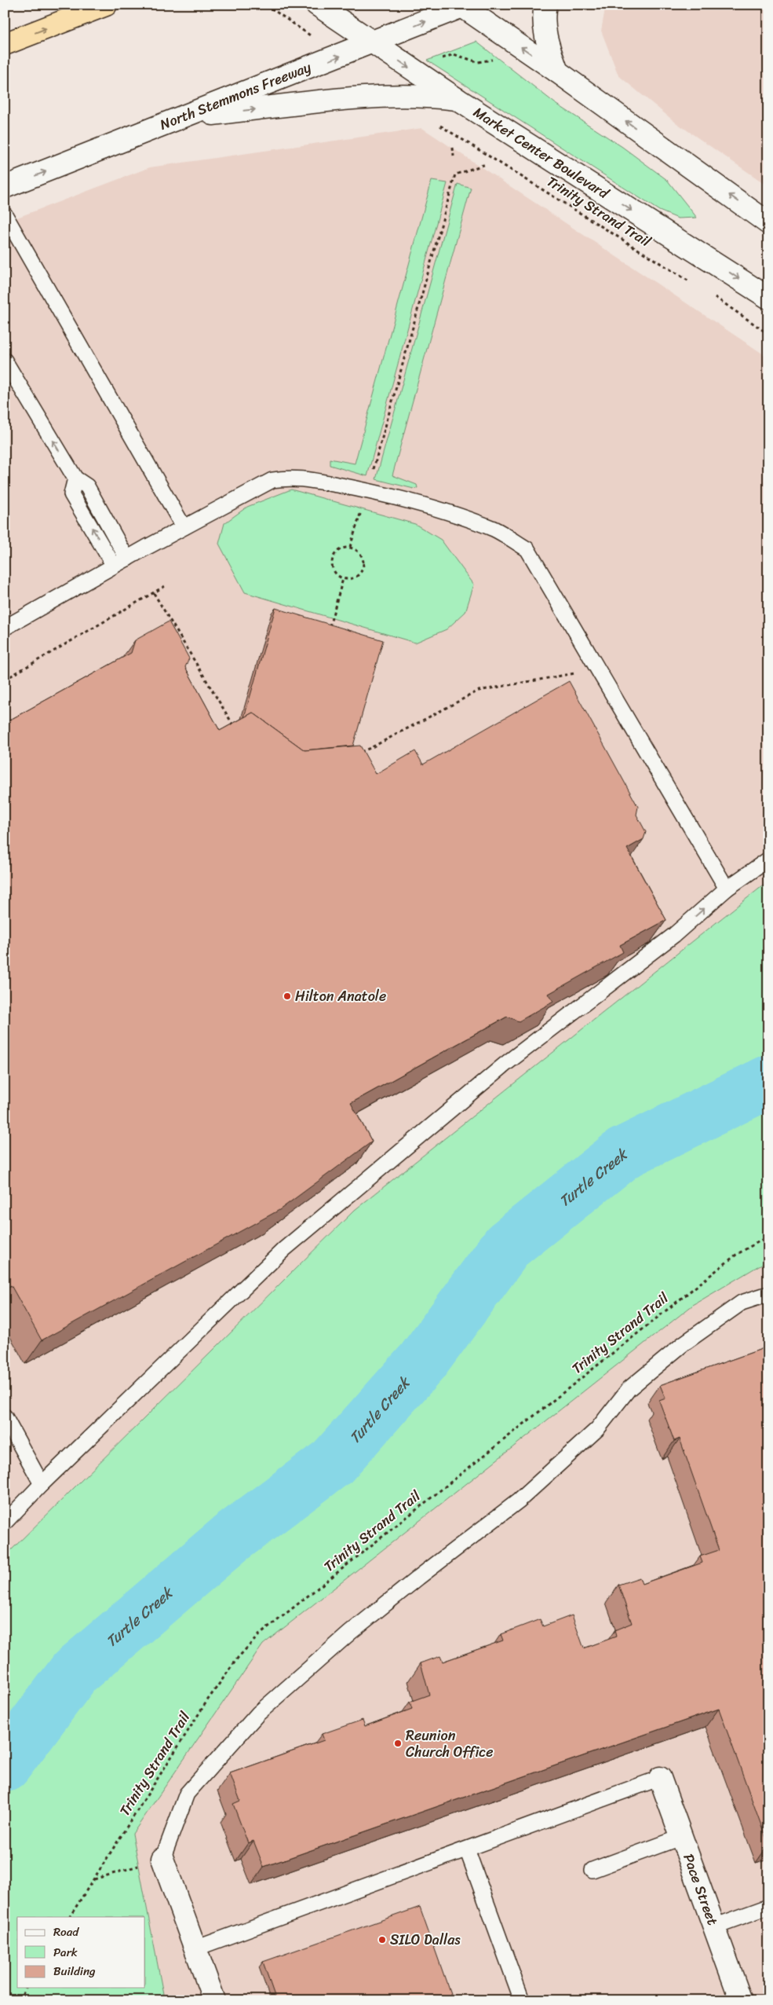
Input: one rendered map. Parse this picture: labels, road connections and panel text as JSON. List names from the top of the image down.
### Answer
{
  "streets": {
    "street": ["North Stemmons Freeway", "Market Center Boulevard", "Pace Street"],
    "path": ["Trinity Strand Trail"]
  },
  "crossings": [
    ["North Stemmons Freeway", "Market Center Boulevard"]
  ],
  "water": ["Turtle Creek"],
  "places": ["Hilton Anatole", "Reunion Church Office", "SILO Dallas"],
  "legend": ["Road", "Park", "Building"]
}
